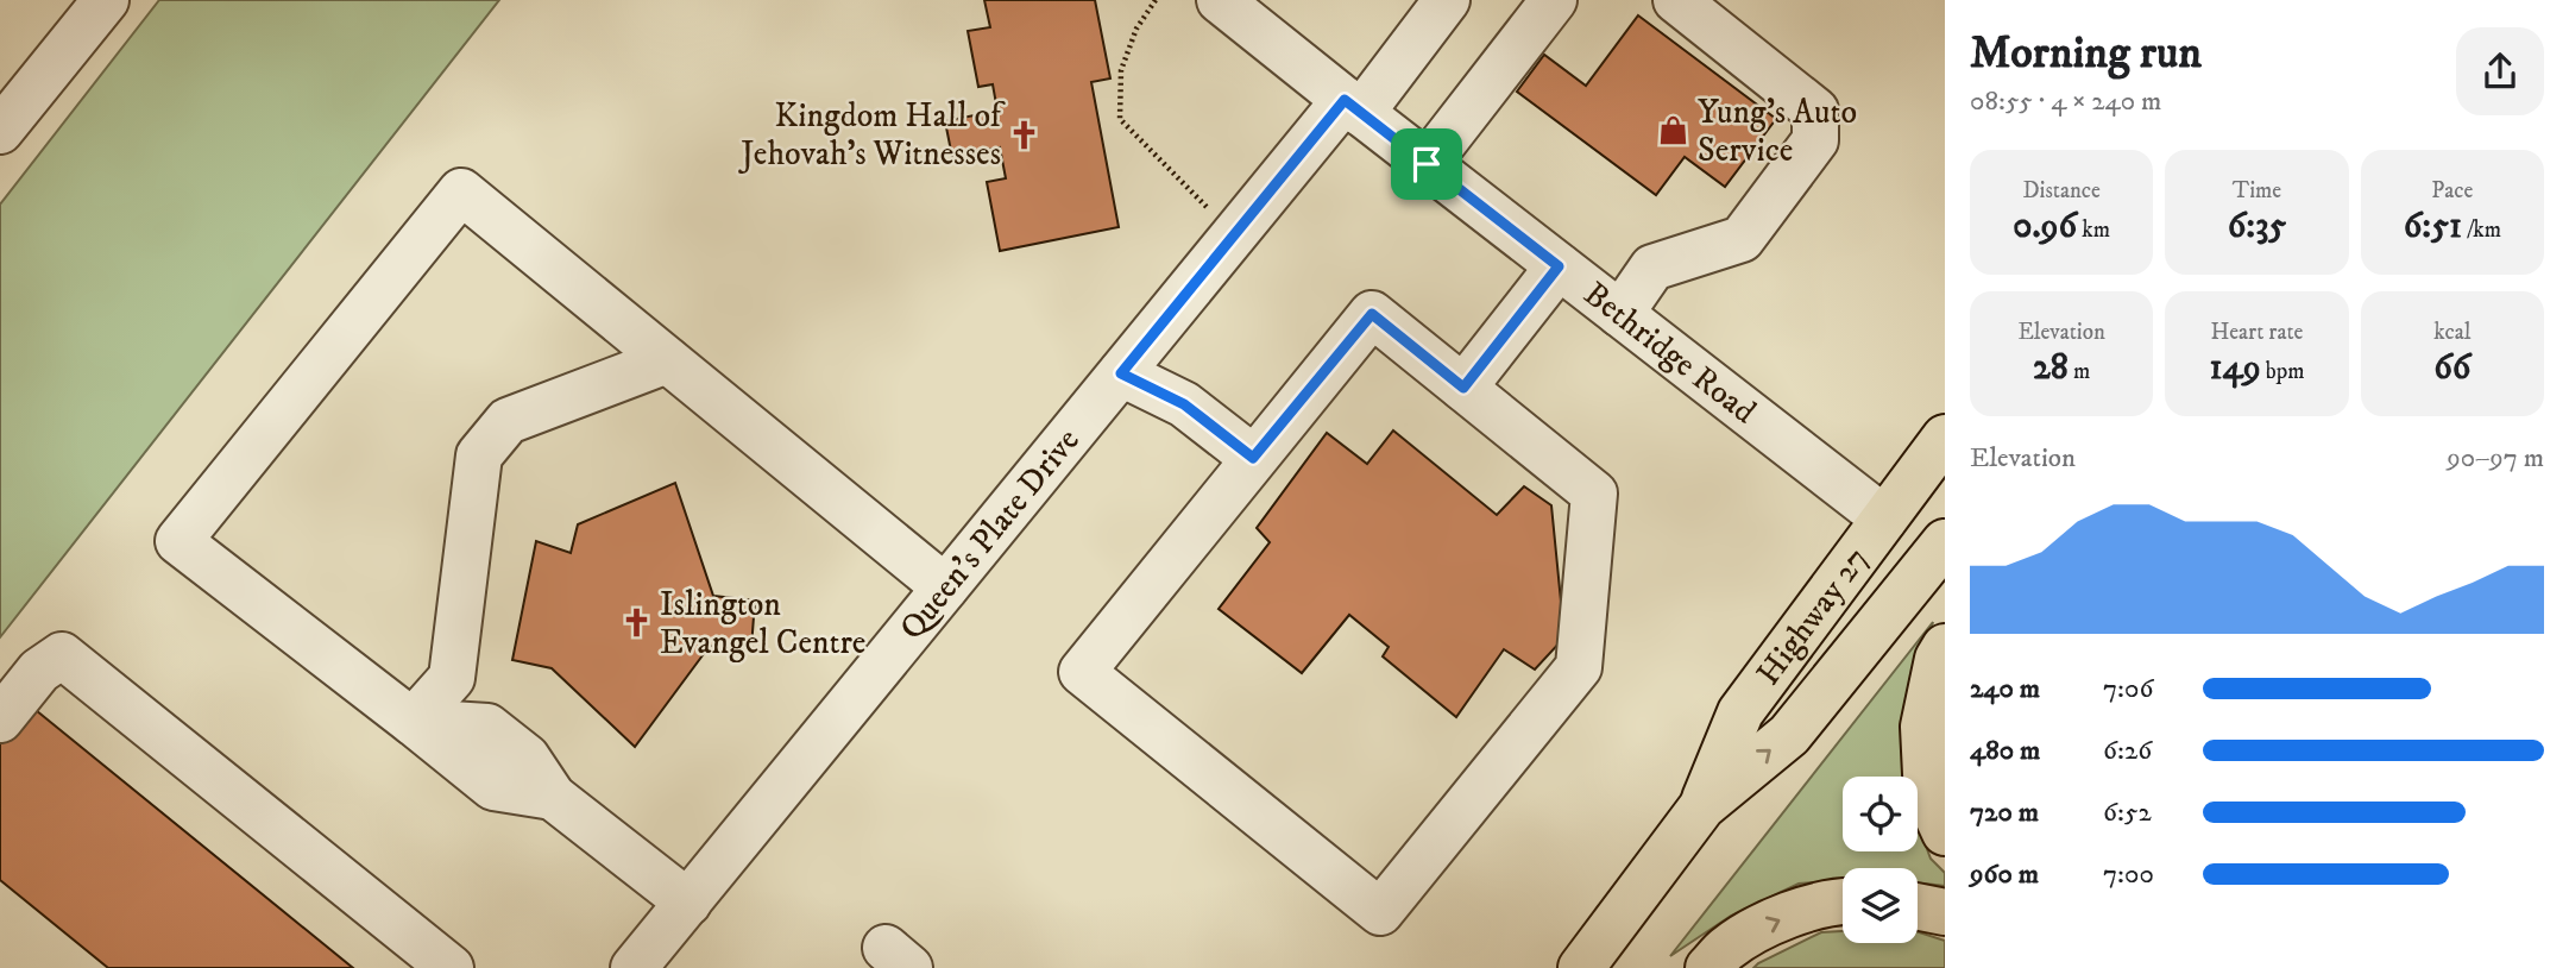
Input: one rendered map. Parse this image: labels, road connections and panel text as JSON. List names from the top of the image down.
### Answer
{
  "streets": {
    "main road": ["Highway 27"],
    "street": ["Bethridge Road", "Queen's Plate Drive"]
  },
  "crossings": [
    ["Bethridge Road", "Queen's Plate Drive"],
    ["Bethridge Road", "Highway 27"]
  ],
  "places": {
    "shop": ["Yung’s Auto Service"],
    "church": ["Kingdom Hall of Jehovah's Witnesses", "Islington Evangel Centre"]
  },
  "page": {
    "heading": ["Morning run", "08:55 · 4 × 240 m"],
    "stats": [
      ["Distance", "0.96 km"],
      ["Time", "6:35"],
      ["Pace", "6:51 /km"],
      ["Elevation", "28 m"],
      ["Heart rate", "149 bpm"],
      ["kcal", "66"]
    ],
    "chart": ["Elevation", "90–97 m"],
    "list": [
      {
        "name": "240 m",
        "note": "7:06"
      },
      {
        "name": "480 m",
        "note": "6:26"
      },
      {
        "name": "720 m",
        "note": "6:52"
      },
      {
        "name": "960 m",
        "note": "7:00"
      }
    ]
  }
}
